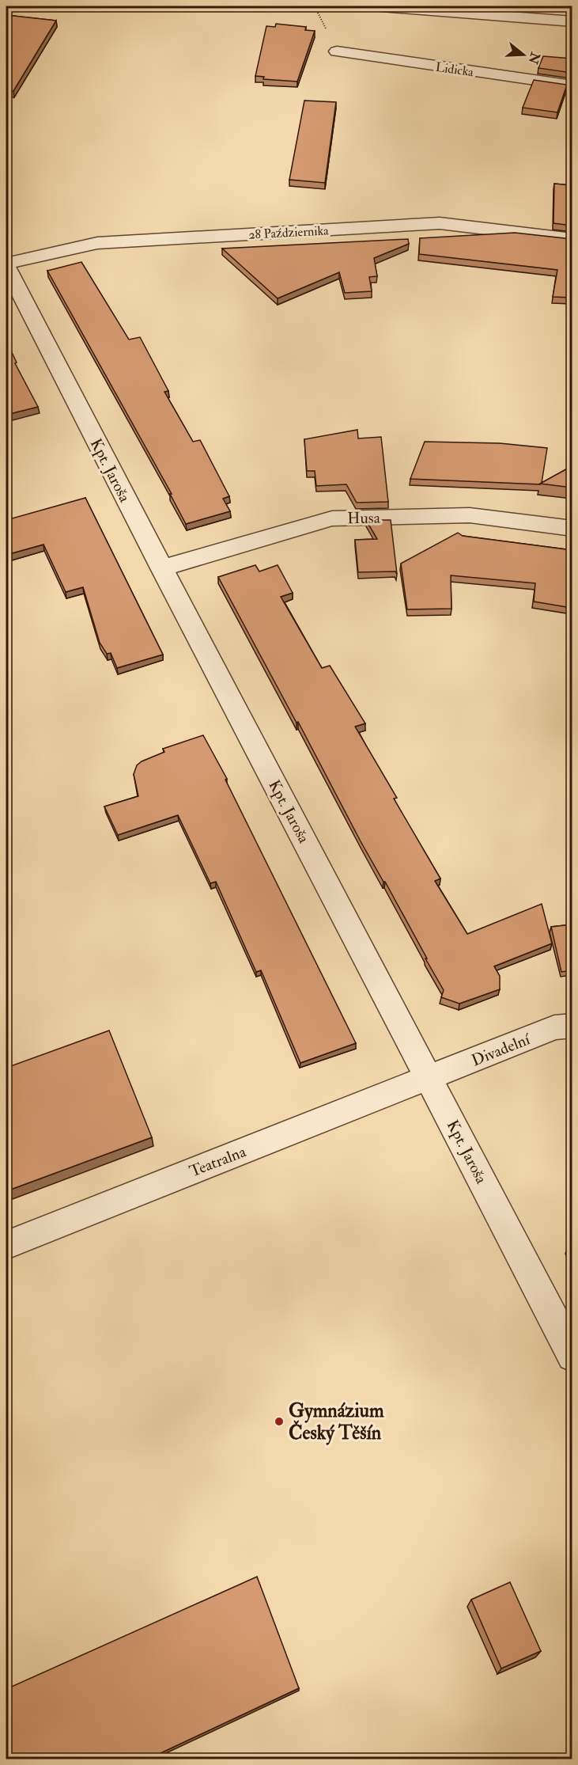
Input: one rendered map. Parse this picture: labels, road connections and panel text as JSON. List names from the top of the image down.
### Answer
{
  "streets": {
    "street": [
      "Lidicka",
      "28 Października",
      "Kpt. Jaroša",
      "Husa",
      "Divadelní",
      "Teatralna"
    ]
  },
  "crossings": [
    ["28 Października", "Kpt. Jaroša"],
    ["Kpt. Jaroša", "Husa"],
    ["Kpt. Jaroša", "Divadelní"],
    ["Kpt. Jaroša", "Teatralna"],
    ["Divadelní", "Teatralna"]
  ],
  "places": ["Gymnázium Český Těšín"],
  "north": "right"
}
